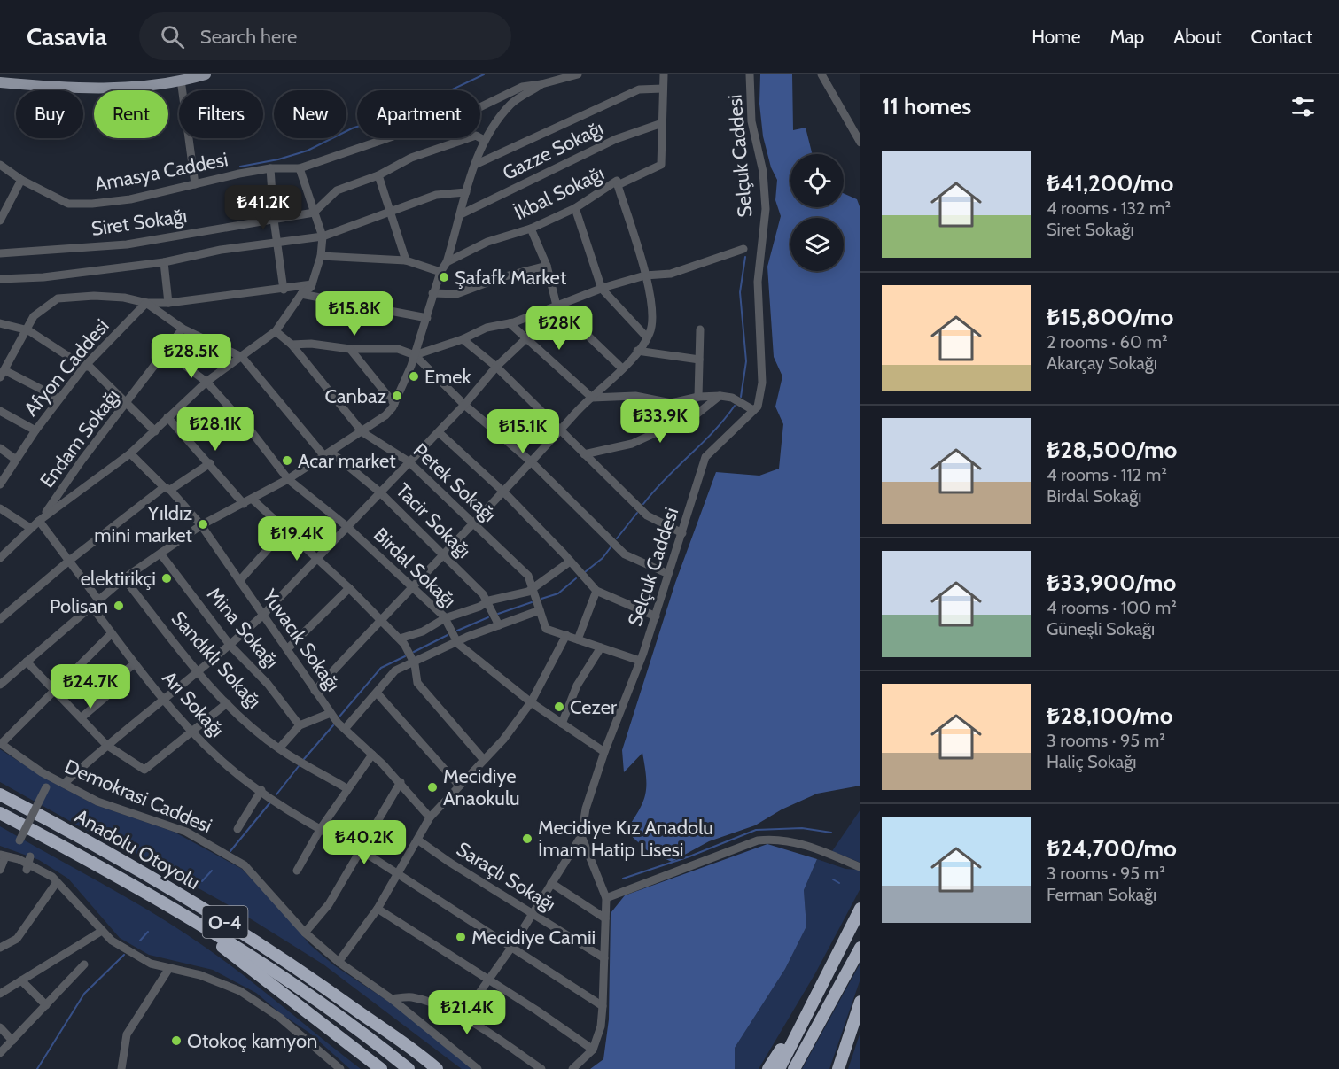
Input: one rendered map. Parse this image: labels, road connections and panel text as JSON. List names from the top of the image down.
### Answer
{
  "streets": {
    "highway": ["Anadolu Otoyolu", "O-4"],
    "street": [
      "Gazze Sokağı",
      "Selçuk Caddesi",
      "Amasya Caddesi",
      "İkbal Sokağı",
      "Siret Sokağı",
      "Afyon Caddesi",
      "Endam Sokağı",
      "Petek Sokağı",
      "Tacir Sokağı",
      "Birdal Sokağı",
      "Mina Sokağı",
      "Yuvacık Sokağı",
      "Sandıklı Sokağı",
      "Arı Sokağı",
      "Demokrasi Caddesi",
      "Saraçlı Sokağı"
    ]
  },
  "crossings": [
    ["Gazze Sokağı", "İkbal Sokağı"],
    ["Selçuk Caddesi", "Birdal Sokağı"],
    ["Selçuk Caddesi", "Arı Sokağı"],
    ["Selçuk Caddesi", "Saraçlı Sokağı"],
    ["Endam Sokağı", "Birdal Sokağı"]
  ],
  "places": [
    "Şafafk Market",
    "Emek",
    "Canbaz",
    "Acar market",
    "Yıldız mini market",
    "elektirikçi",
    "Polisan",
    "Cezer",
    "Mecidiye Anaokulu",
    "Mecidiye Kız Anadolu İmam Hatip Lisesi",
    "Mecidiye Camii",
    "Otokoç kamyon"
  ],
  "page": {
    "header": "Casavia",
    "search": "Search here",
    "nav": [
      "Home",
      "Map",
      "About",
      "Contact"
    ],
    "heading": "11 homes",
    "chip": [
      "Buy",
      "Rent",
      "Filters",
      "New",
      "Apartment"
    ],
    "list": [
      {
        "name": "₺41,200/mo",
        "note": "4 rooms · 132 m² · Siret Sokağı"
      },
      {
        "name": "₺15,800/mo",
        "note": "2 rooms · 60 m² · Akarçay Sokağı"
      },
      {
        "name": "₺28,500/mo",
        "note": "4 rooms · 112 m² · Birdal Sokağı"
      },
      {
        "name": "₺33,900/mo",
        "note": "4 rooms · 100 m² · Güneşli Sokağı"
      },
      {
        "name": "₺28,100/mo",
        "note": "3 rooms · 95 m² · Haliç Sokağı"
      },
      {
        "name": "₺24,700/mo",
        "note": "3 rooms · 95 m² · Ferman Sokağı"
      }
    ],
    "price": [
      "₺41.2K",
      "₺15.8K",
      "₺28K",
      "₺28.5K",
      "₺33.9K",
      "₺28.1K",
      "₺15.1K",
      "₺19.4K",
      "₺24.7K",
      "₺40.2K",
      "₺21.4K"
    ]
  }
}
